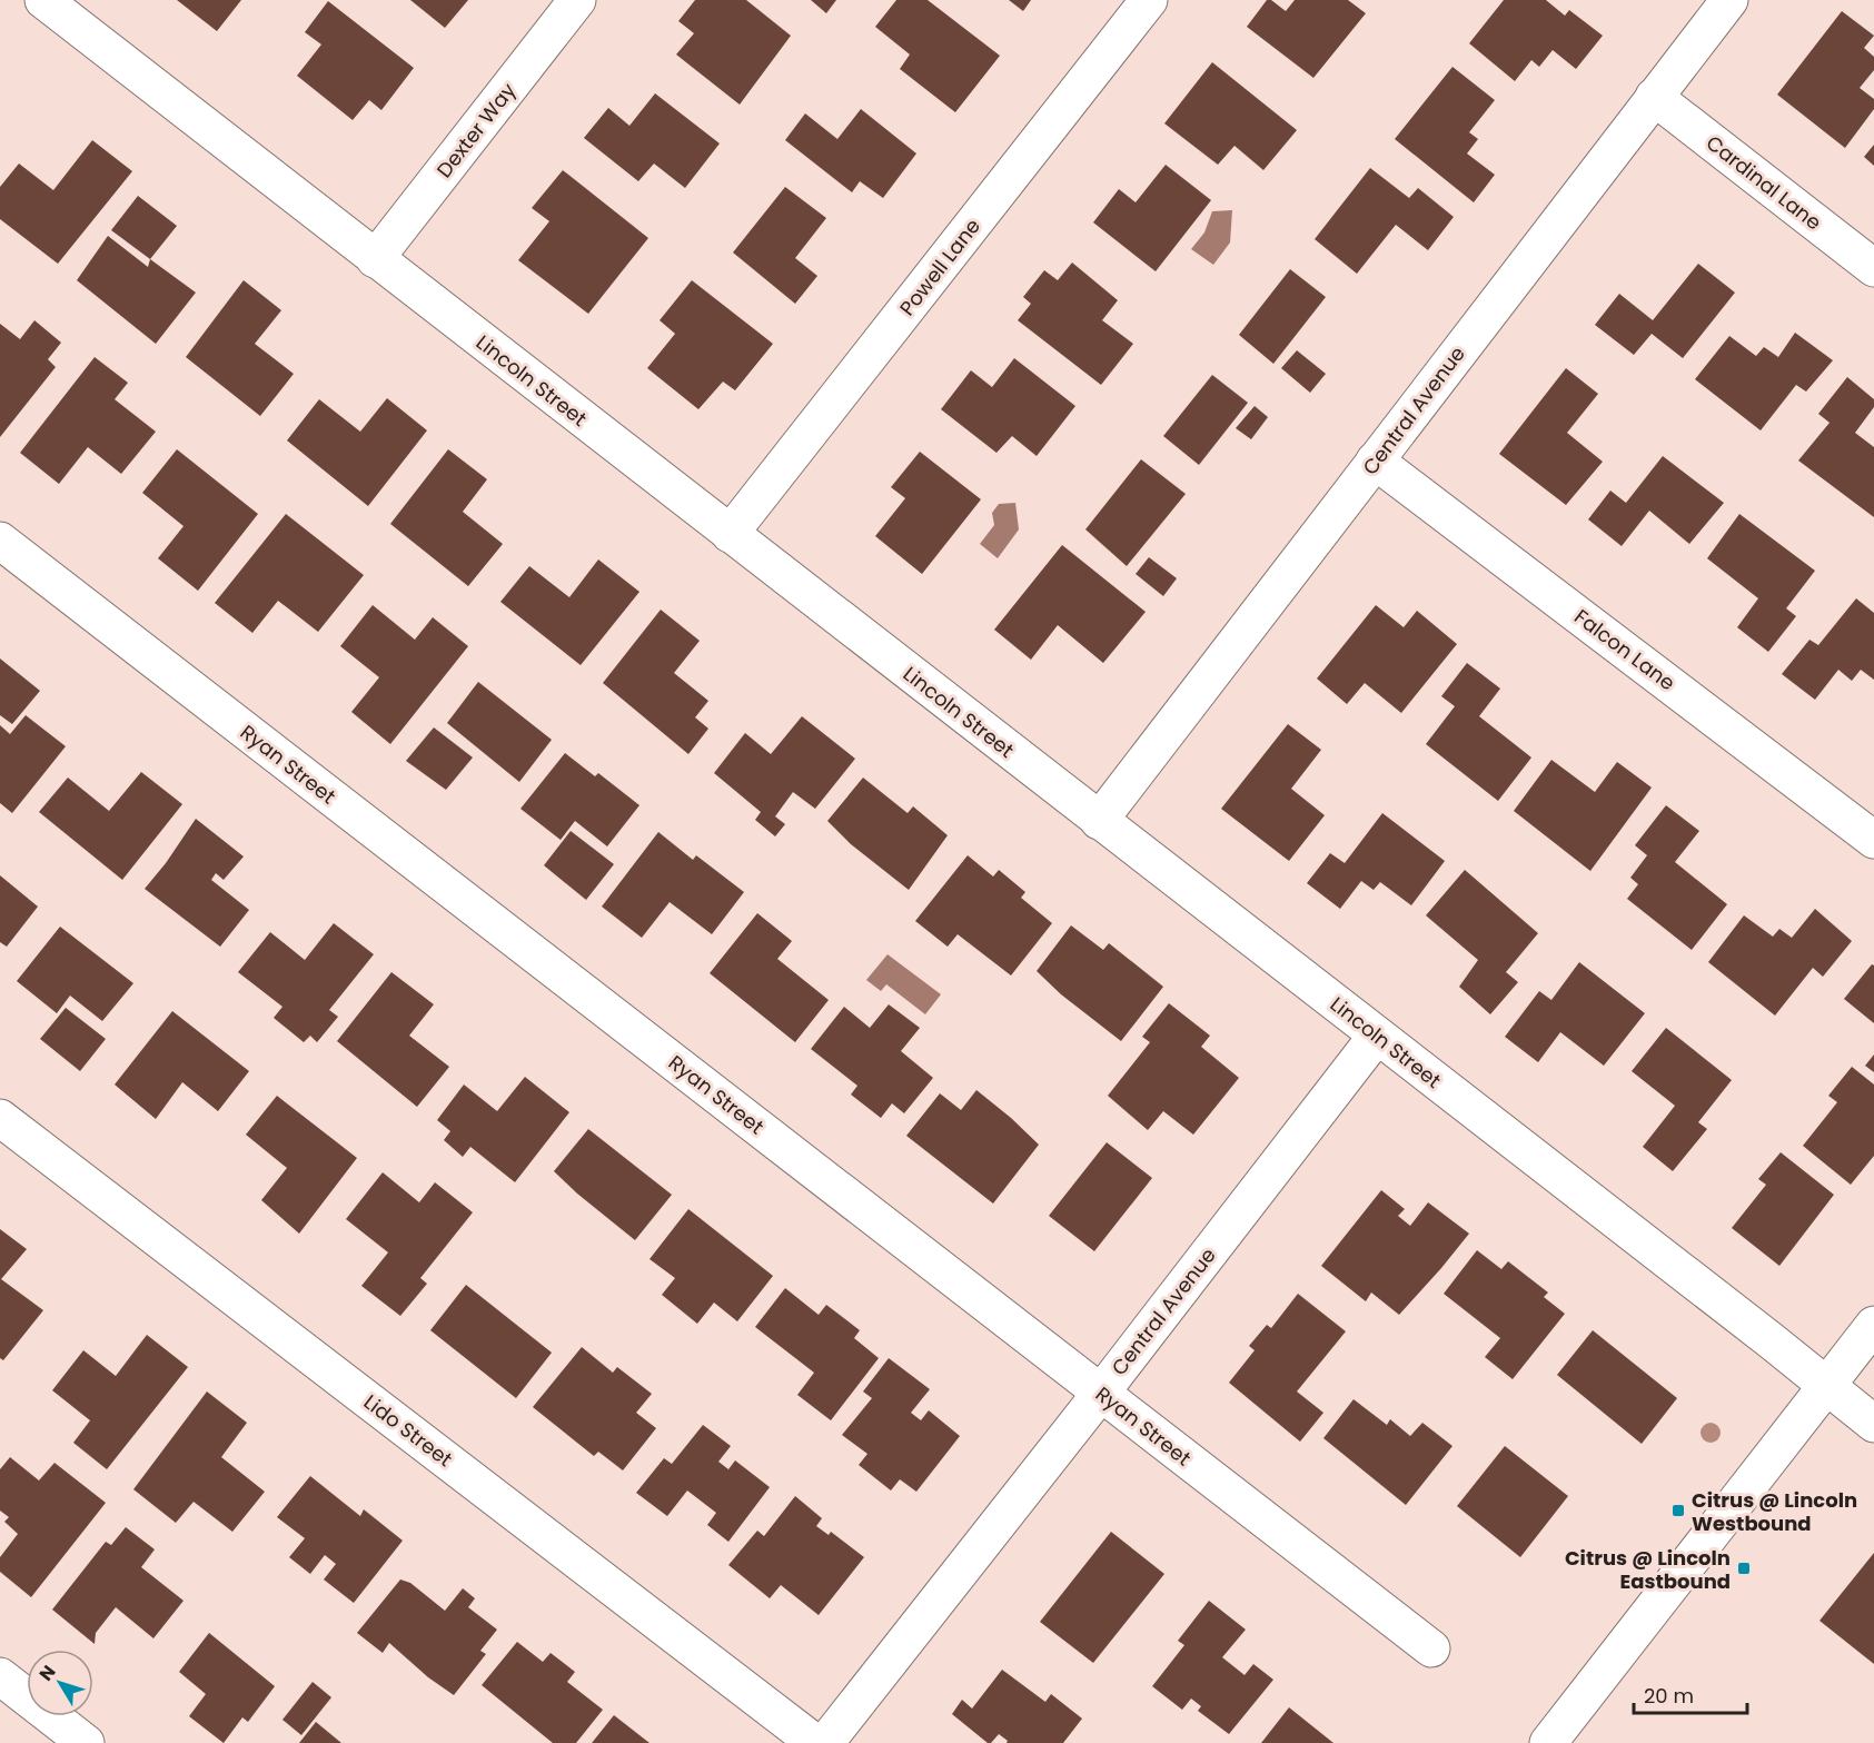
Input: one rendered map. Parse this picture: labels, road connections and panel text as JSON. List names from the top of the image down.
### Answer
{
  "streets": {
    "street": [
      "Dexter Way",
      "Cardinal Lane",
      "Powell Lane",
      "Lincoln Street",
      "Central Avenue",
      "Falcon Lane",
      "Ryan Street",
      "Lido Street"
    ]
  },
  "crossings": [
    ["Dexter Way", "Lincoln Street"],
    ["Cardinal Lane", "Central Avenue"],
    ["Powell Lane", "Lincoln Street"],
    ["Lincoln Street", "Central Avenue"],
    ["Central Avenue", "Falcon Lane"],
    ["Central Avenue", "Ryan Street"]
  ],
  "places": {
    "transit": ["Citrus @ Lincoln Westbound", "Citrus @ Lincoln Eastbound"]
  },
  "scale_bar": "20 m",
  "north": "top left"
}
